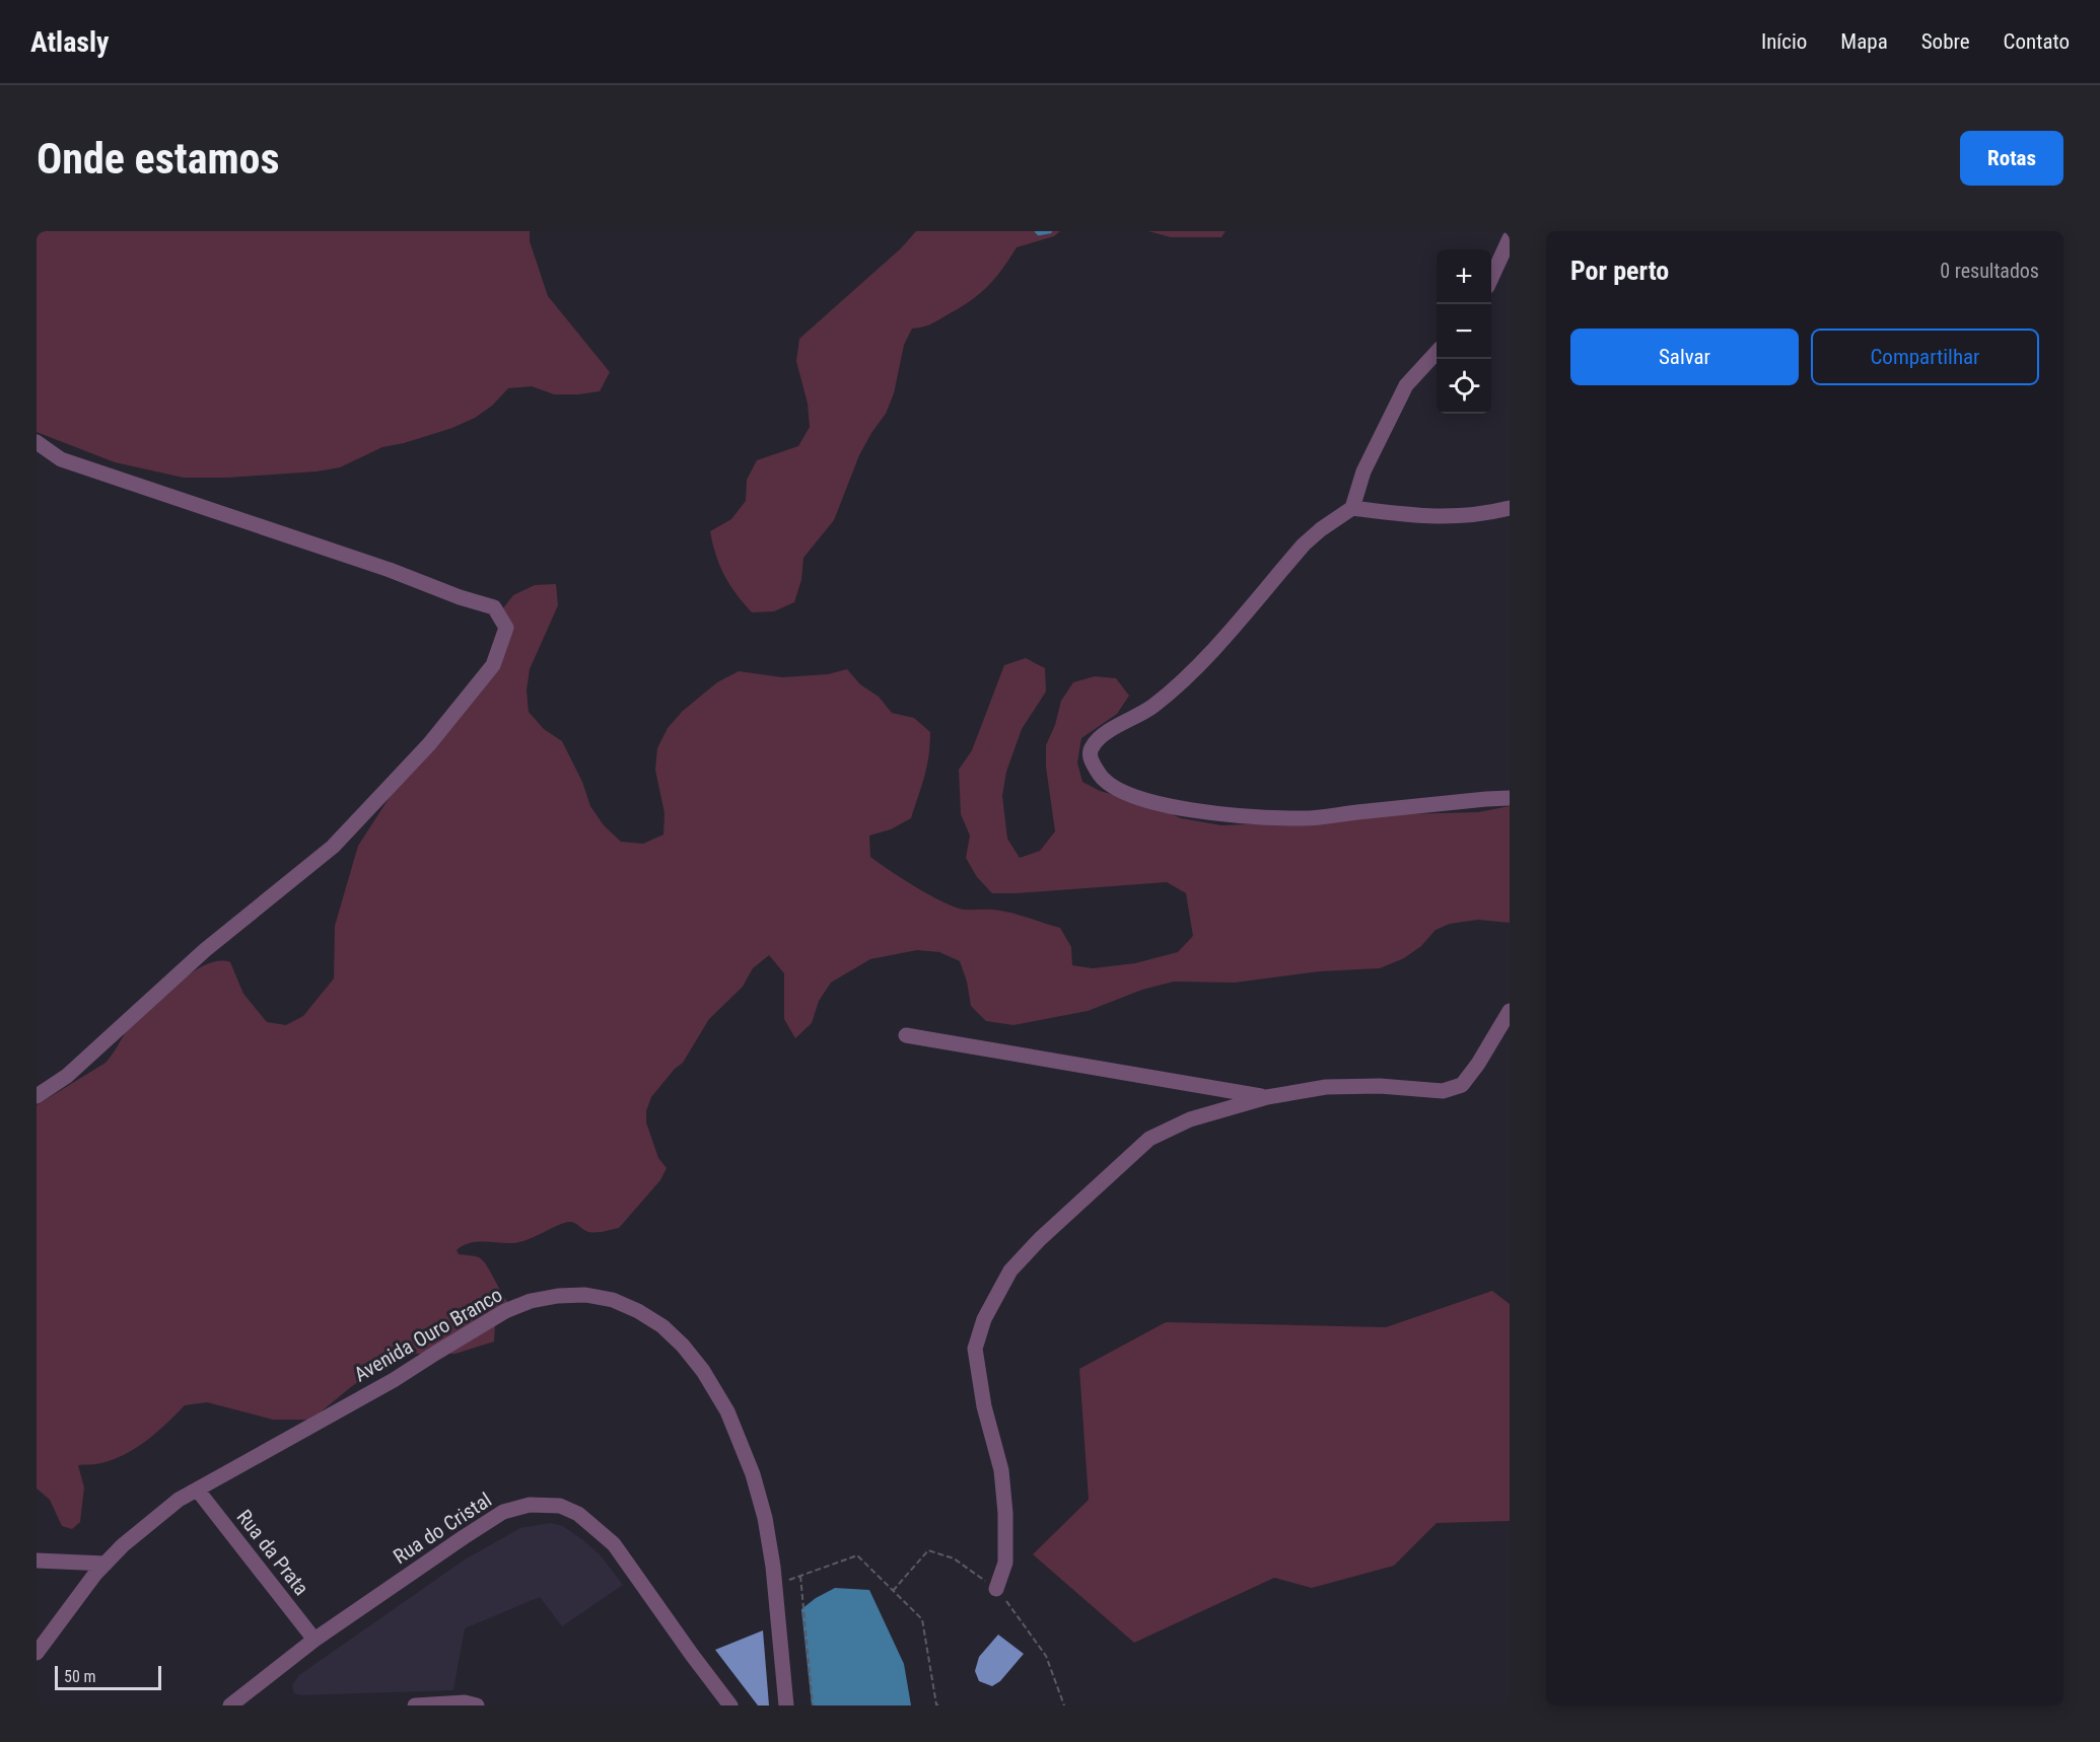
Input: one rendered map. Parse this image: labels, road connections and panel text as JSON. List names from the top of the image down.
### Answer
{
  "streets": {
    "street": ["Avenida Ouro Branco", "Rua do Cristal", "Rua da Prata"]
  },
  "crossings": [
    ["Avenida Ouro Branco", "Rua da Prata"],
    ["Rua do Cristal", "Rua da Prata"]
  ],
  "scale_bar": "50 m",
  "page": {
    "header": "Atlasly",
    "nav": [
      "Início",
      "Mapa",
      "Sobre",
      "Contato"
    ],
    "buttons": [
      "Rotas",
      ["Salvar", "Compartilhar"]
    ],
    "title": "Onde estamos",
    "heading": ["Por perto", "0 resultados"],
    "map_buttons": ["+", "−"],
    "scale": "50 m"
  }
}
